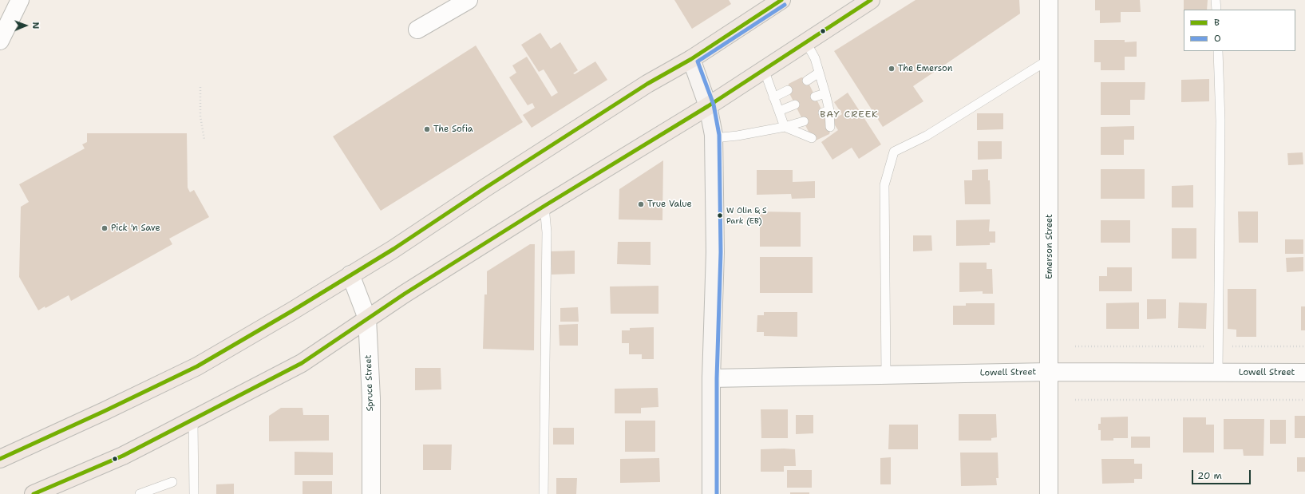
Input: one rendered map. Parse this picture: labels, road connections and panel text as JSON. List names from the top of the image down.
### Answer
{
  "streets": {
    "street": ["Emerson Street", "Lowell Street", "Spruce Street"]
  },
  "crossings": [
    ["Emerson Street", "Lowell Street"]
  ],
  "districts": ["BAY CREEK"],
  "places": [
    "The Emerson",
    "The Sofia",
    "True Value",
    "W Olin & S Park (EB)",
    "Pick 'n Save"
  ],
  "lines": ["transit line B", "transit line O"],
  "legend": ["B", "O"],
  "scale_bar": "20 m",
  "north": "right"
}
